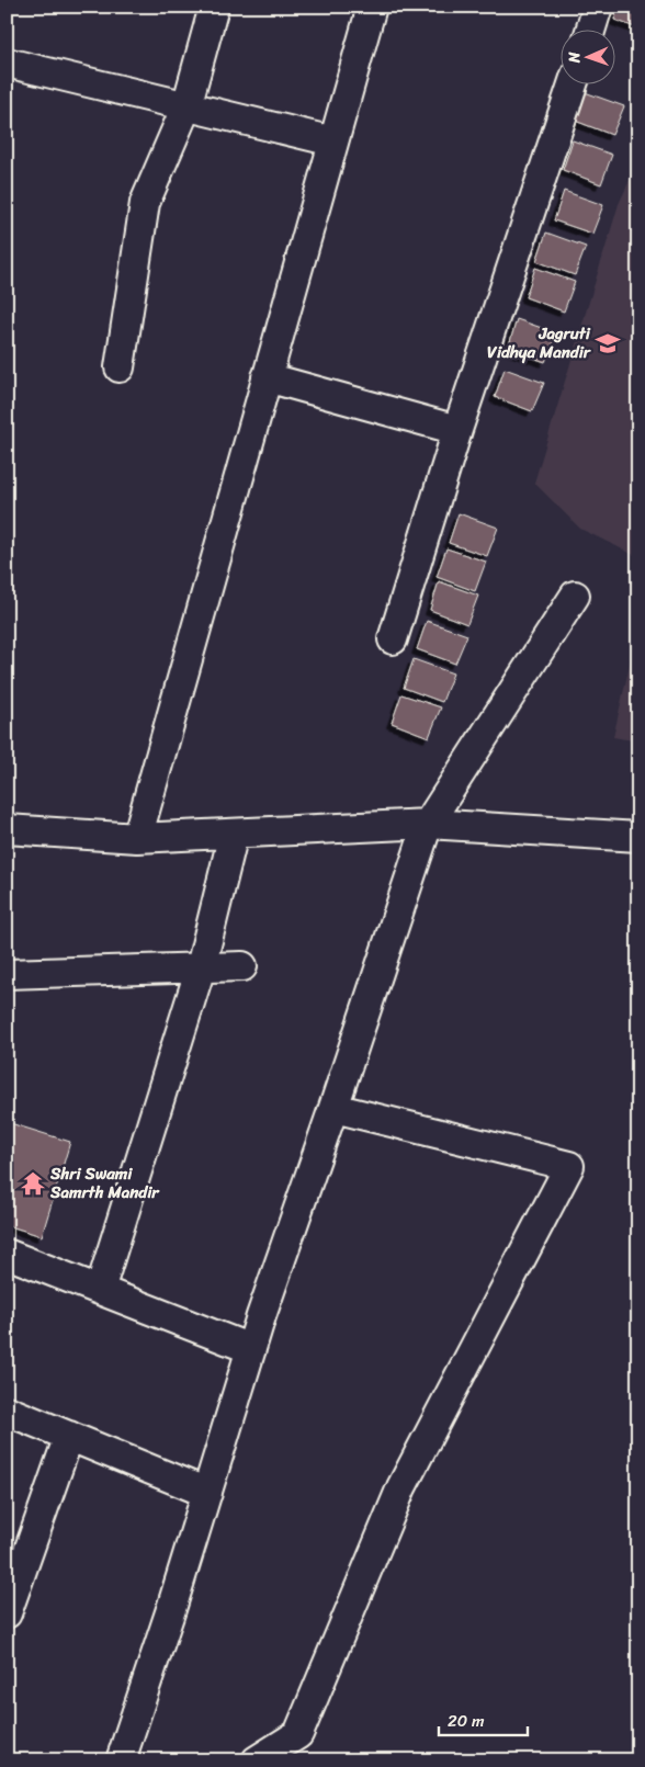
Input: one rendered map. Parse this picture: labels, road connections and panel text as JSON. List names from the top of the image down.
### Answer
{
  "places": {
    "school or university": ["Jagruti Vidhya Mandir"],
    "temple": ["Shri Swami Samrth Mandir"]
  },
  "scale_bar": "20 m",
  "north": "left"
}
